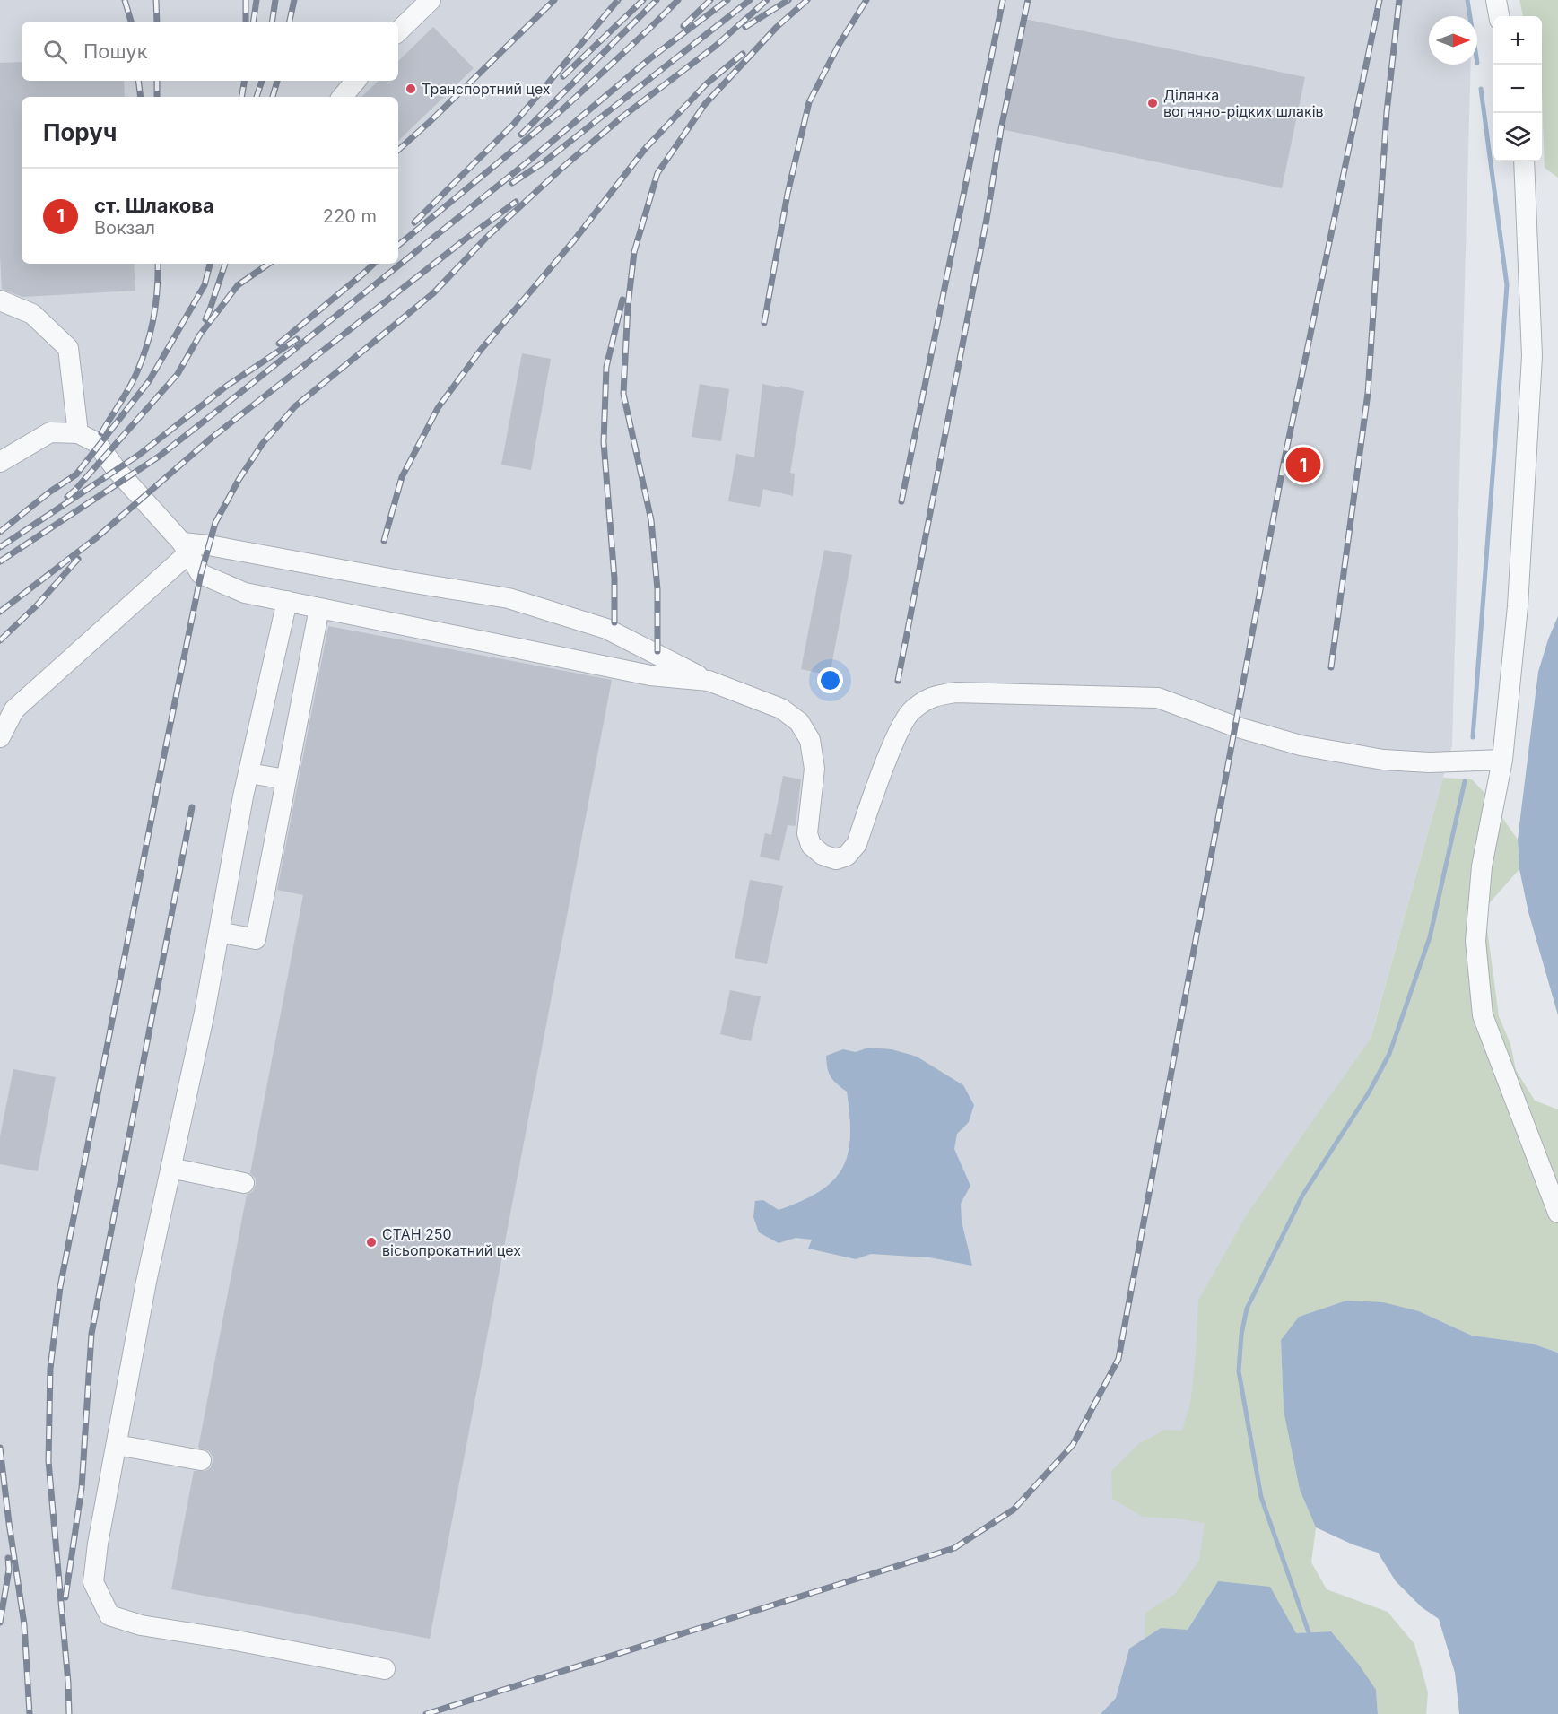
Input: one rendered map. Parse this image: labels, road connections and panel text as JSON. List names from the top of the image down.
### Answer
{
  "places": ["Транспортний цех", "Ділянка вогняно-рідких шлаків", "СТАН 250 вісьопрокатний цех"],
  "north": "right",
  "page": {
    "map_buttons": ["+", "−"],
    "search": "Пошук",
    "heading": "Поруч",
    "list": [
      {
        "mark": "1",
        "name": "ст. Шлакова",
        "note": "Вокзал",
        "value": "220 m"
      }
    ],
    "pins": "1"
  }
}
